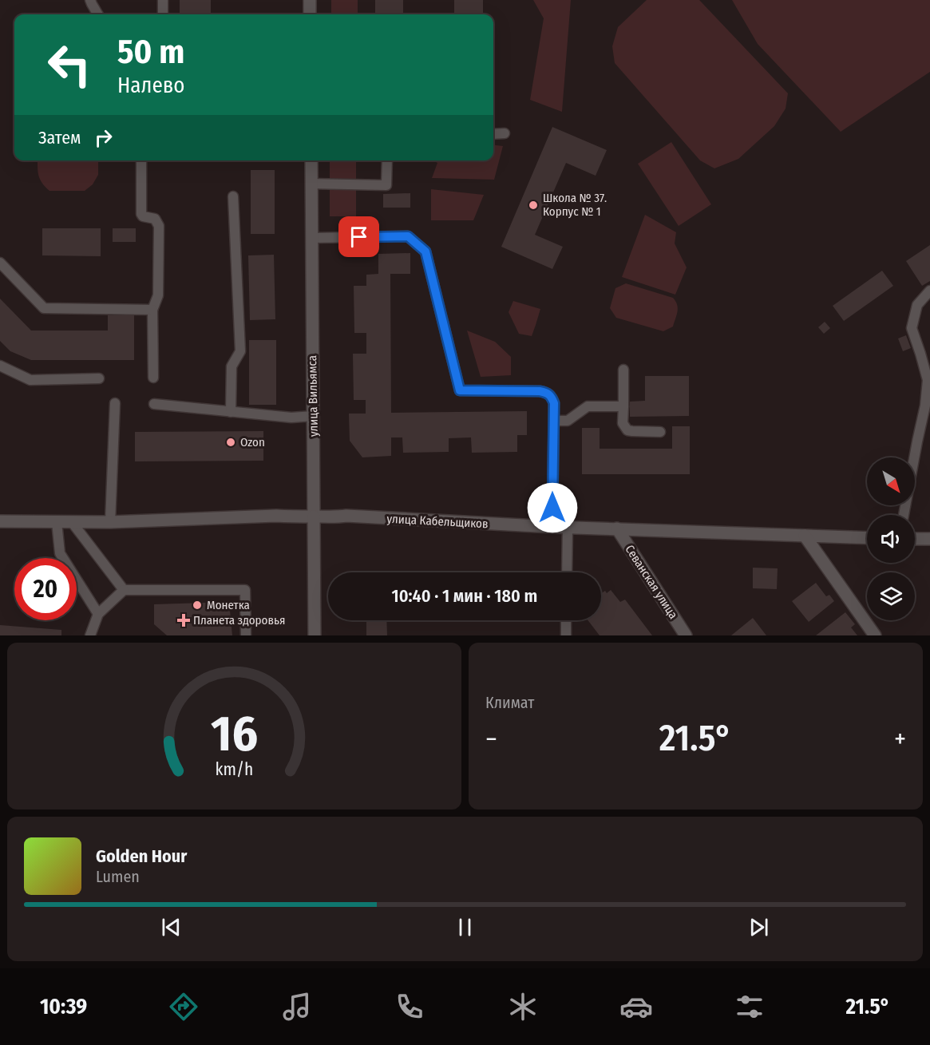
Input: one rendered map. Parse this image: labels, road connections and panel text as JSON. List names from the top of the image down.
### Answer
{
  "streets": {
    "street": ["улица Вильямса", "улица Кабельщиков", "Севанская улица"]
  },
  "crossings": [
    ["улица Вильямса", "улица Кабельщиков"],
    ["улица Кабельщиков", "Севанская улица"]
  ],
  "places": {
    "other": ["Школа № 37. Корпус № 1", "Ozon", "Монетка"],
    "health": ["Планета здоровья"]
  },
  "north": "bottom right",
  "page": {
    "turn": ["50 m", "Налево"],
    "then": "Затем",
    "limit": "20",
    "trip": "10:40 · 1 мин · 180 m",
    "tile": "Климат",
    "heat": ["−", "21.5°", "+"],
    "song": ["Golden Hour", "Lumen"],
    "tabs": ["10:39", "21.5°"],
    "gauge": ["16", "km/h"]
  }
}
